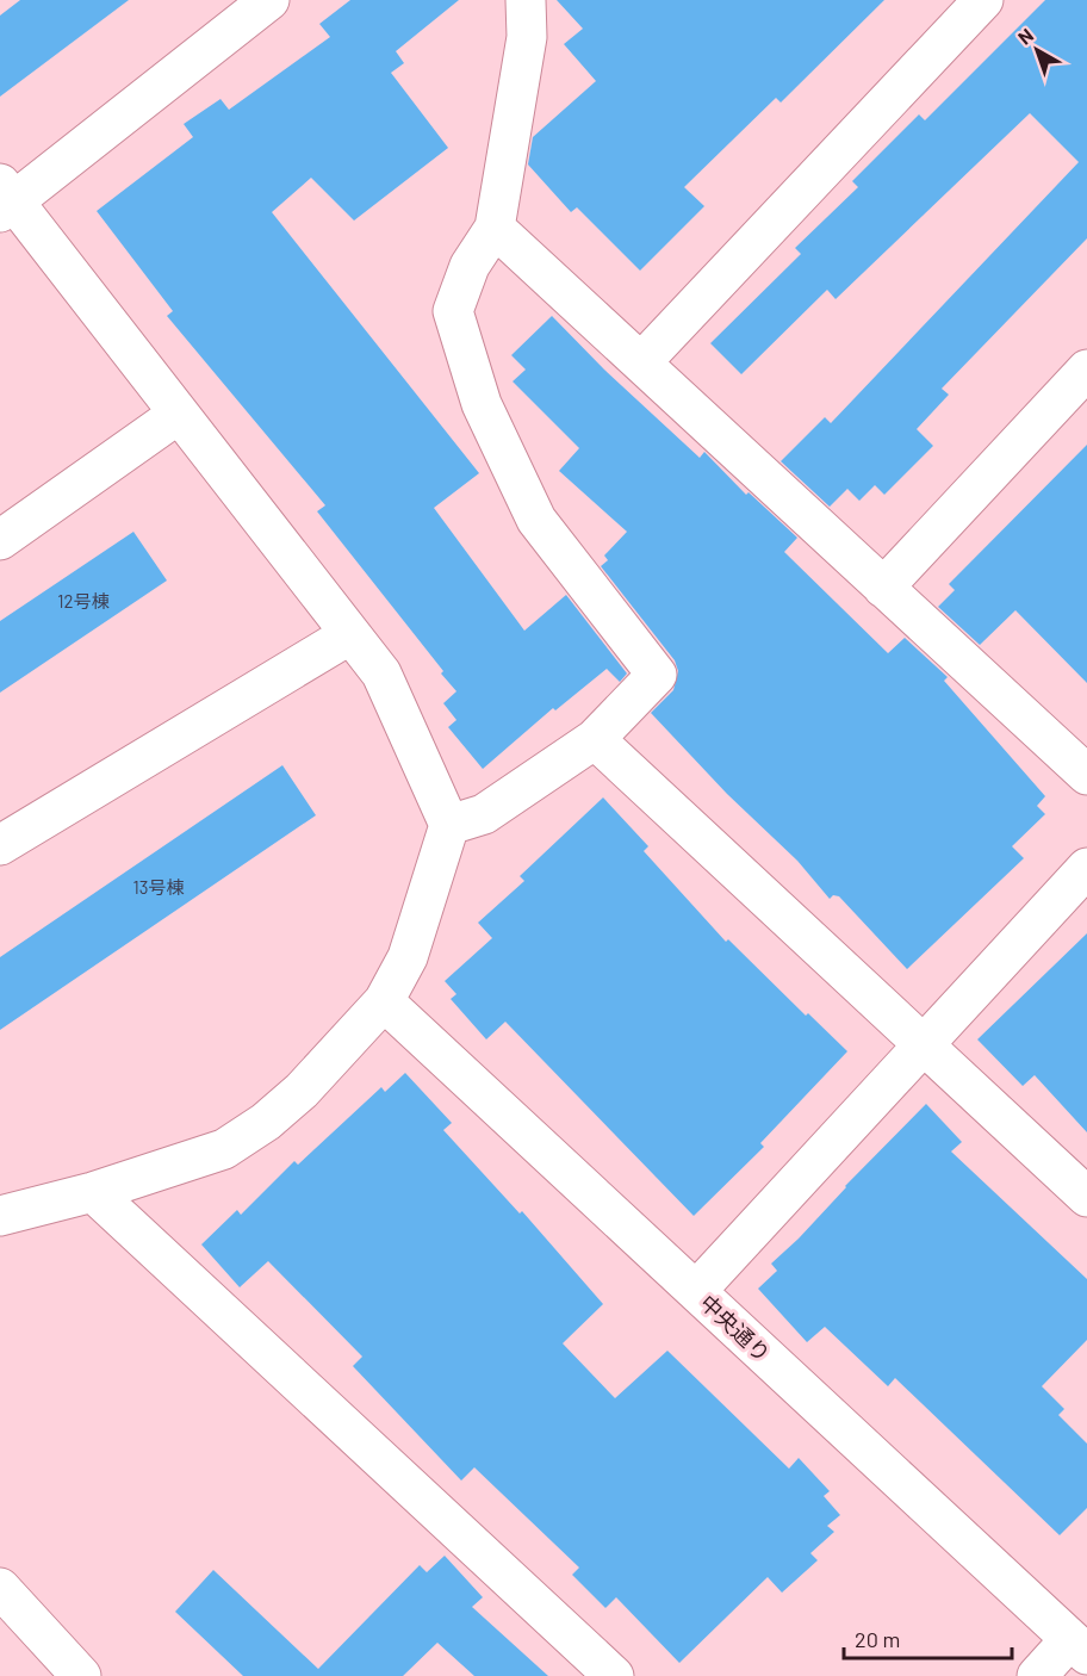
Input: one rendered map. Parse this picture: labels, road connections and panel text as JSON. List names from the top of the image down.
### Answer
{
  "streets": {
    "street": ["中央通り"]
  },
  "house_numbers": ["12号棟", "13号棟"],
  "scale_bar": "20 m",
  "north": "top left"
}
